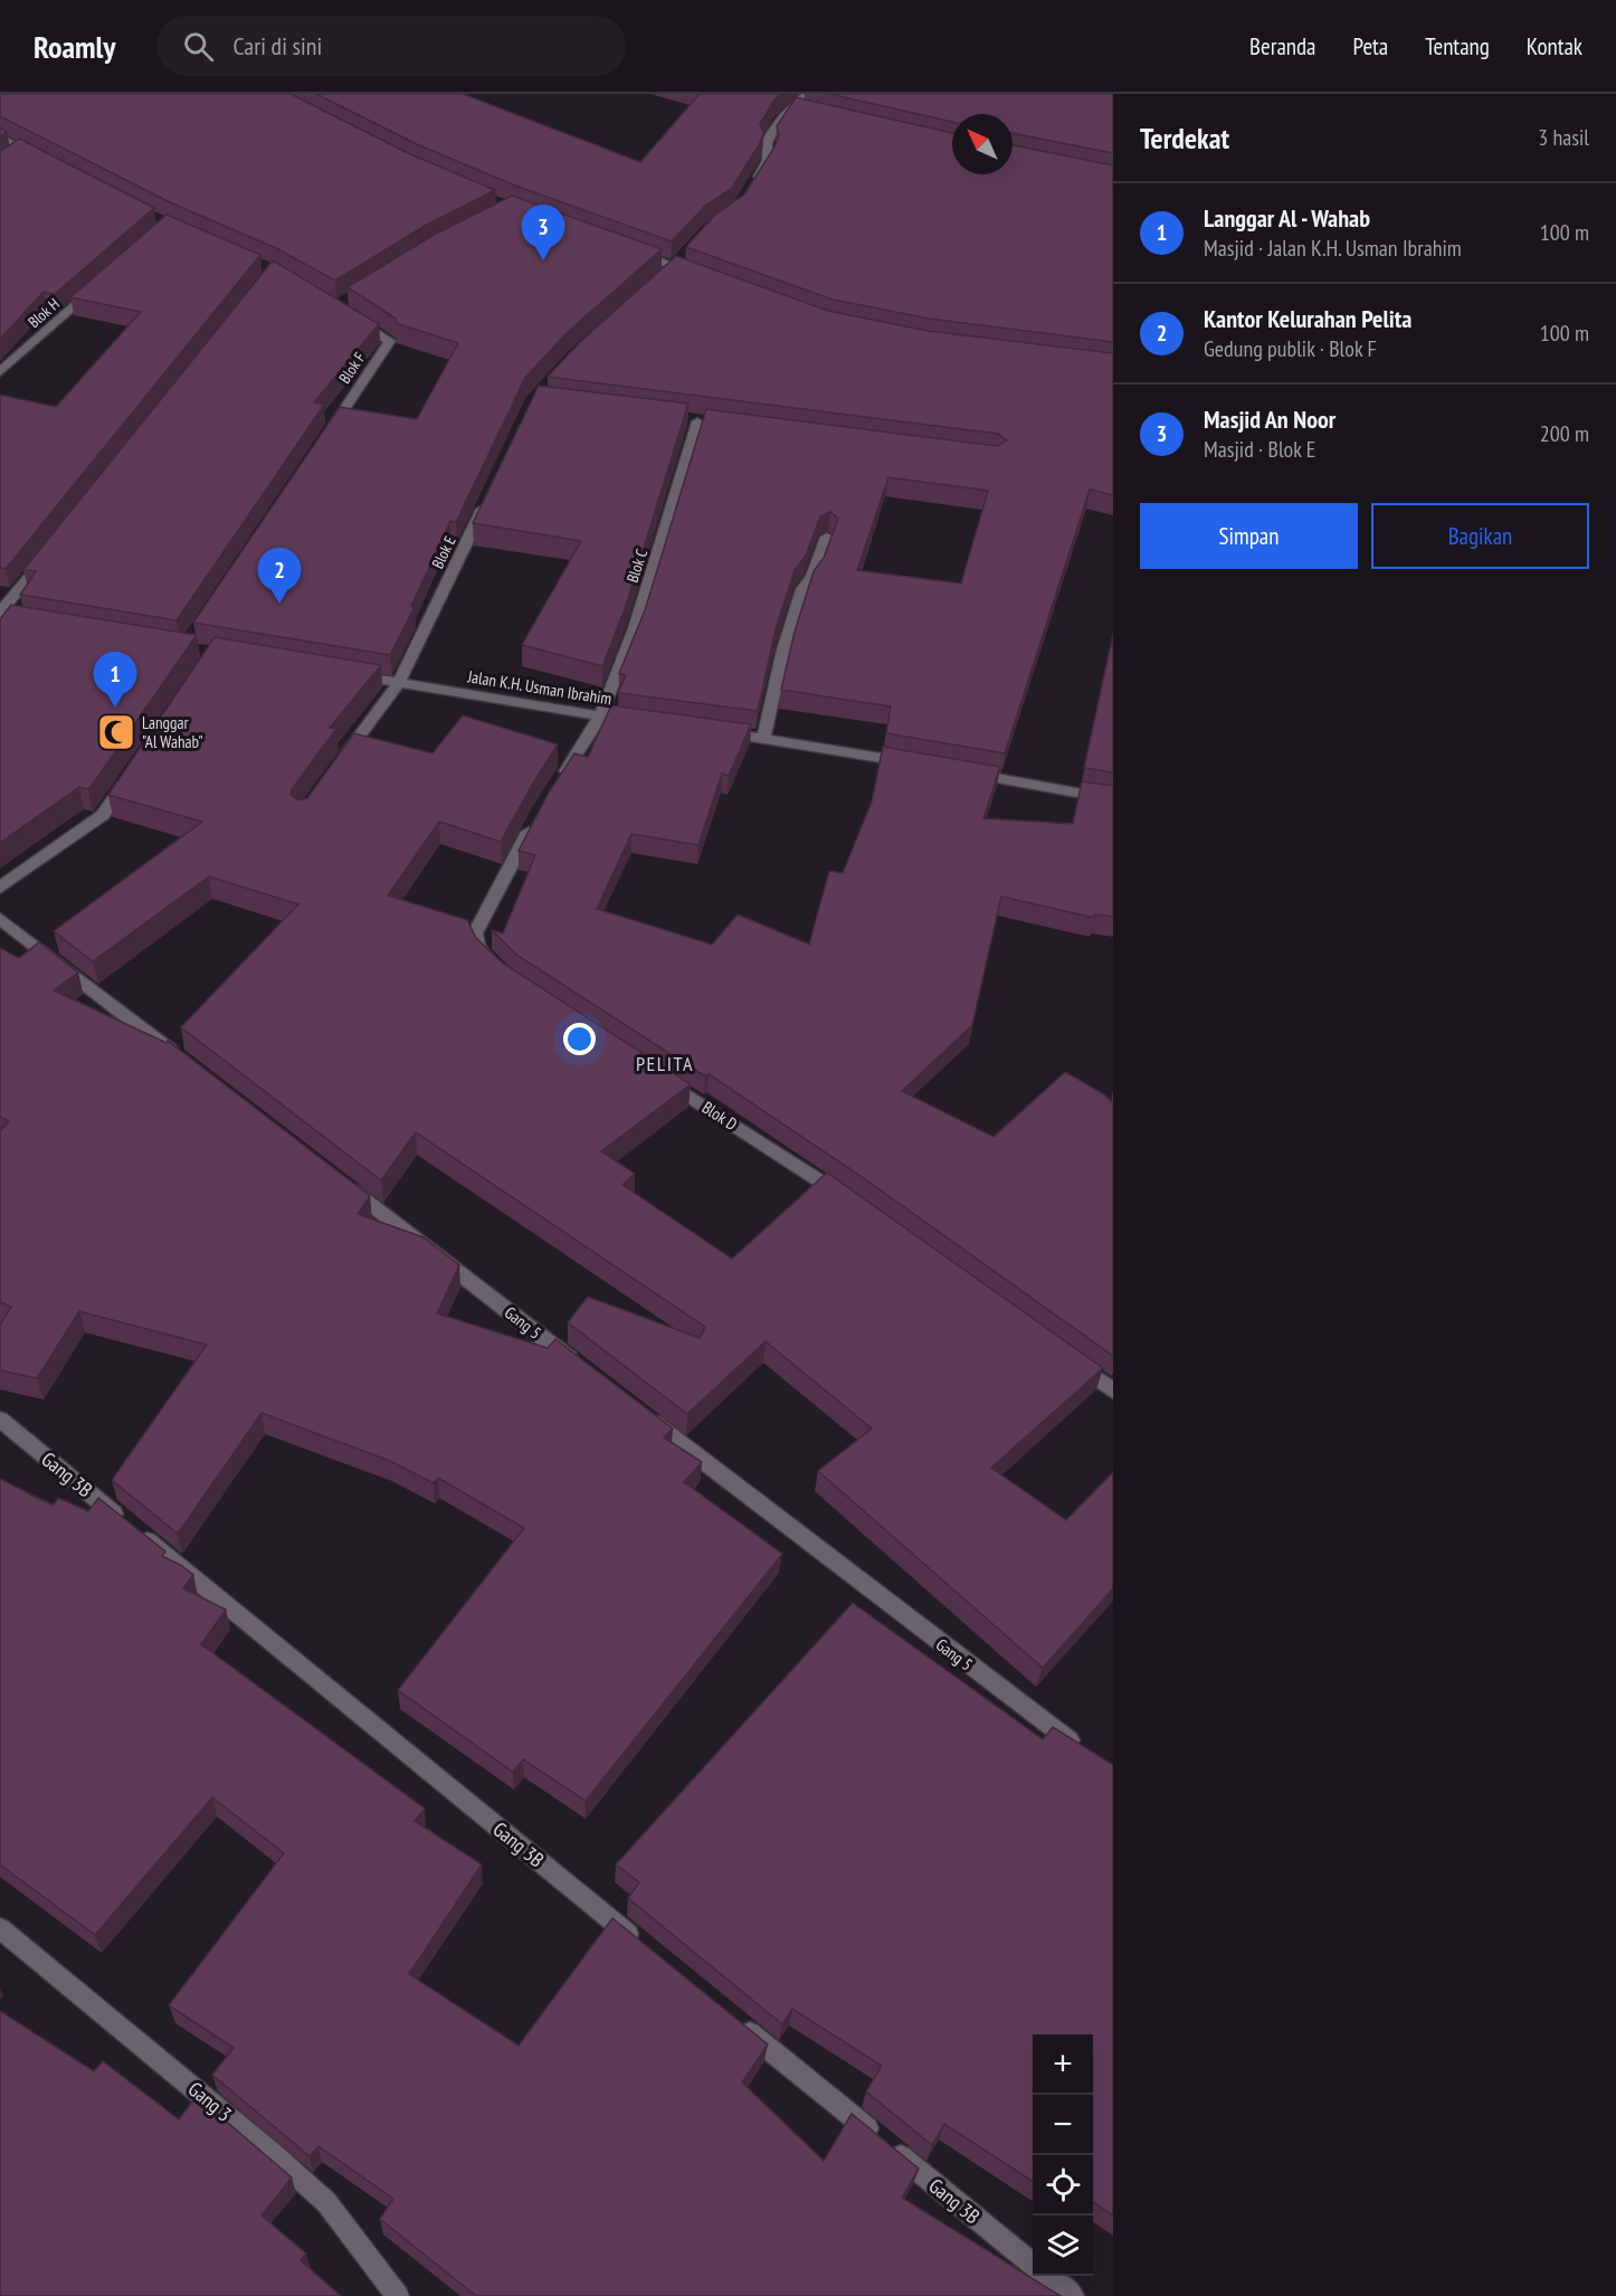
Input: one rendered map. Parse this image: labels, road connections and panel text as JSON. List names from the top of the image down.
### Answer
{
  "streets": {
    "street": [
      "Blok H",
      "Blok F",
      "Blok E",
      "Blok C",
      "Jalan K.H. Usman Ibrahim",
      "Blok D",
      "Gang 5",
      "Gang 3B",
      "Gang 3"
    ]
  },
  "crossings": [
    ["Blok E", "Jalan K.H. Usman Ibrahim"],
    ["Blok C", "Jalan K.H. Usman Ibrahim"]
  ],
  "districts": ["PELITA"],
  "places": {
    "mosque": ["Langgar \"Al Wahab\""]
  },
  "north": "top left",
  "page": {
    "header": "Roamly",
    "search": "Cari di sini",
    "nav": [
      "Beranda",
      "Peta",
      "Tentang",
      "Kontak"
    ],
    "heading": ["Terdekat", "3 hasil"],
    "list": [
      {
        "mark": "1",
        "name": "Langgar Al - Wahab",
        "note": "Masjid · Jalan K.H. Usman Ibrahim",
        "value": "100 m"
      },
      {
        "mark": "2",
        "name": "Kantor Kelurahan Pelita",
        "note": "Gedung publik · Blok F",
        "value": "100 m"
      },
      {
        "mark": "3",
        "name": "Masjid An Noor",
        "note": "Masjid · Blok E",
        "value": "200 m"
      }
    ],
    "pins": ["3", "2", "1"],
    "buttons": ["Simpan", "Bagikan"],
    "map_buttons": ["+", "−"]
  }
}
